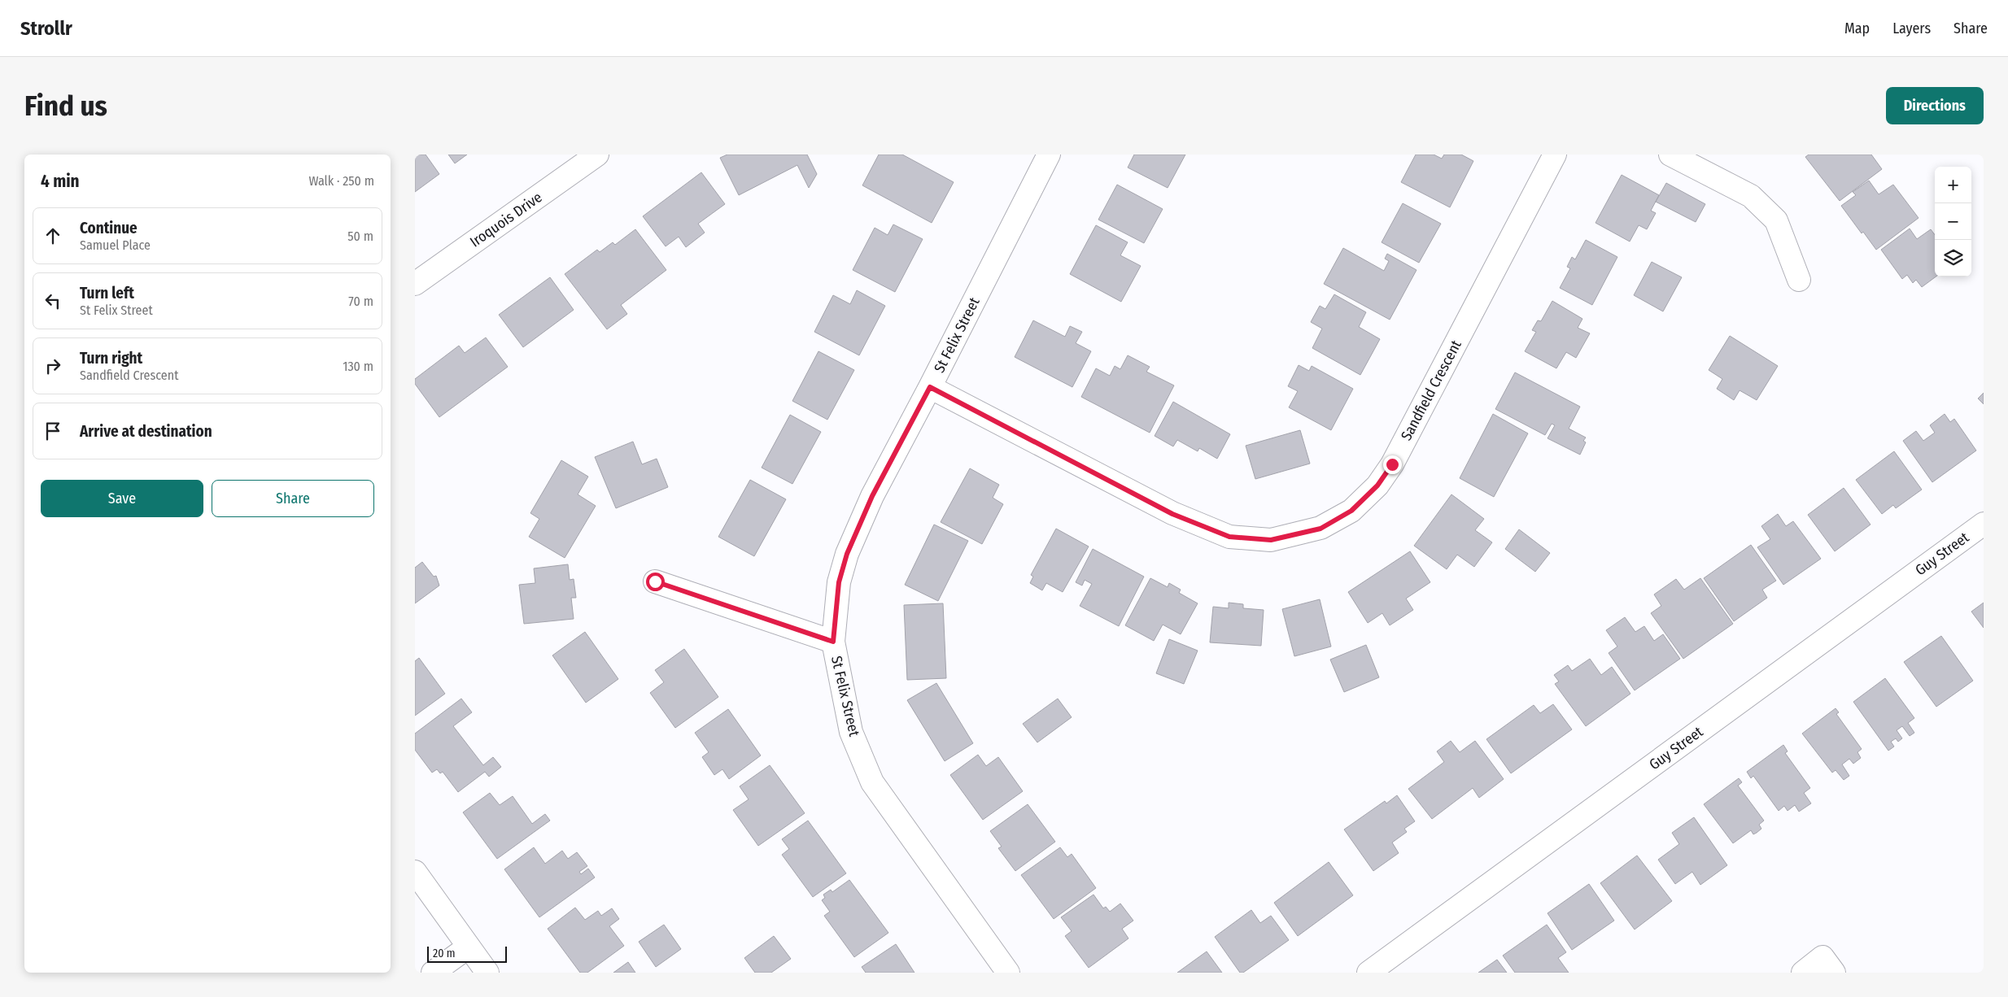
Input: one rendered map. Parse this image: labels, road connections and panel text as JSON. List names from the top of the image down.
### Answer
{
  "streets": {
    "street": [
      "Iroquois Drive",
      "St Felix Street",
      "Sandfield Crescent",
      "Guy Street"
    ]
  },
  "crossings": [
    ["St Felix Street", "Sandfield Crescent"]
  ],
  "scale_bar": "20 m",
  "page": {
    "header": "Strollr",
    "nav": ["Map", "Layers", "Share"],
    "buttons": [
      "Directions",
      ["Save", "Share"]
    ],
    "title": "Find us",
    "heading": ["4 min", "Walk · 250 m"],
    "map_buttons": ["+", "−"],
    "list": [
      ["Continue", "Samuel Place", "50 m"],
      ["Turn left", "St Felix Street", "70 m"],
      ["Turn right", "Sandfield Crescent", "130 m"],
      "Arrive at destination"
    ],
    "scale": "20 m"
  }
}
